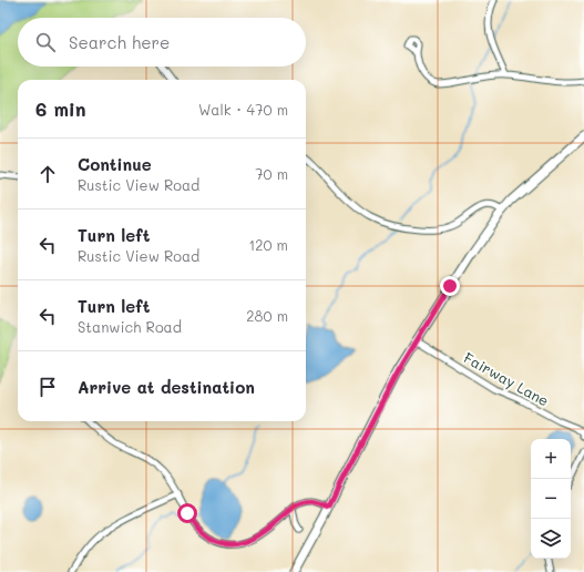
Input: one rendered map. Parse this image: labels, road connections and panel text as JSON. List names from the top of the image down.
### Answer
{
  "streets": {
    "street": ["Fairway Lane"]
  },
  "page": {
    "search": "Search here",
    "heading": ["6 min", "Walk · 470 m"],
    "list": [
      ["Continue", "Rustic View Road", "70 m"],
      ["Turn left", "Rustic View Road", "120 m"],
      ["Turn left", "Stanwich Road", "280 m"],
      "Arrive at destination"
    ],
    "map_buttons": ["+", "−"]
  }
}
